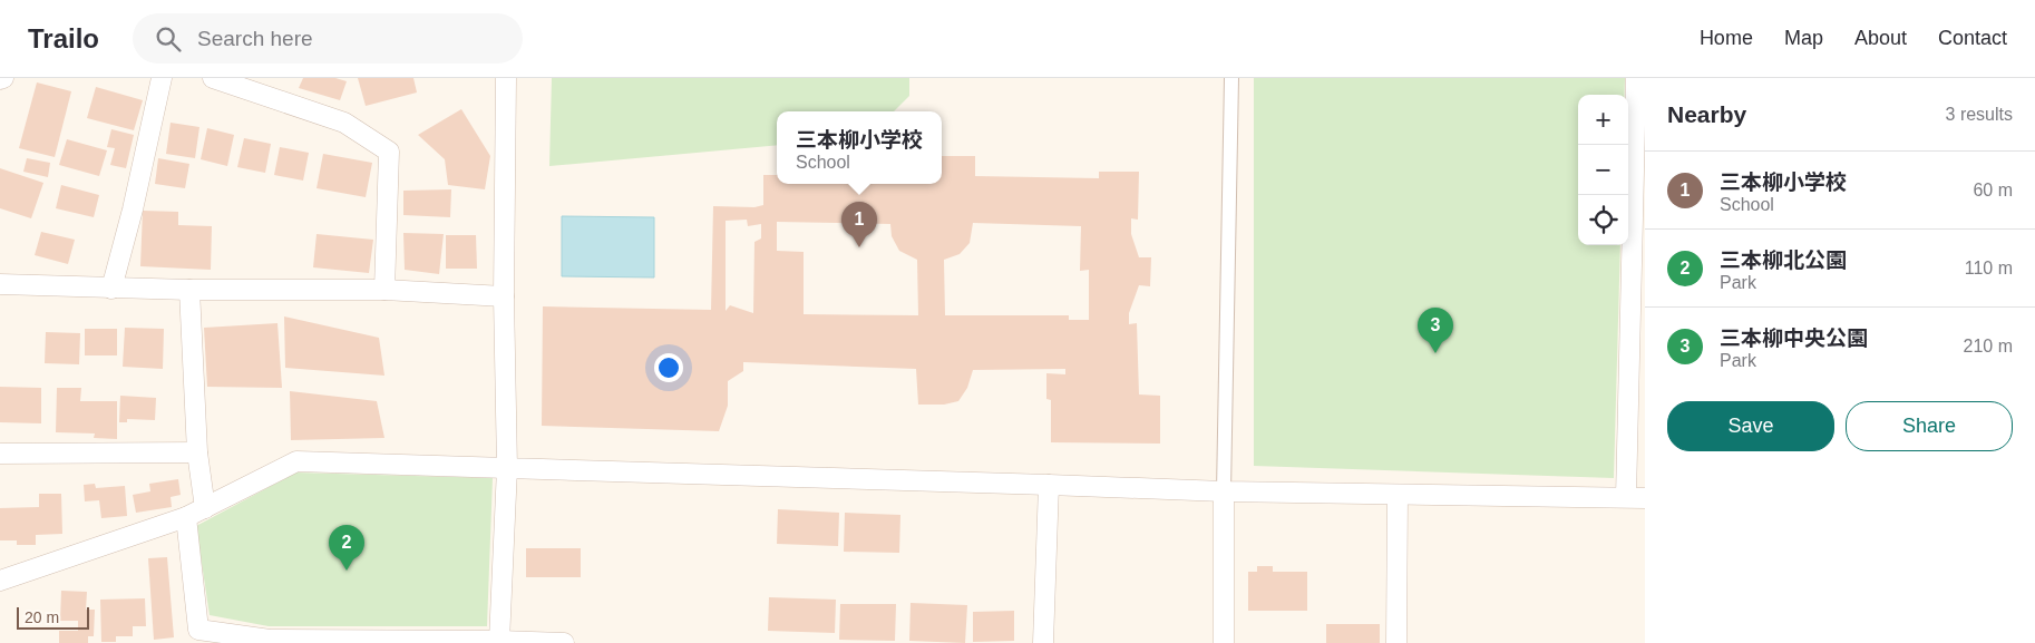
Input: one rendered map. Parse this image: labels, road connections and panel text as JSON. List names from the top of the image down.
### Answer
{
  "scale_bar": "20 m",
  "page": {
    "header": "Trailo",
    "search": "Search here",
    "nav": [
      "Home",
      "Map",
      "About",
      "Contact"
    ],
    "heading": ["Nearby", "3 results"],
    "map_buttons": ["+", "−"],
    "popup": ["三本柳小学校", "School"],
    "list": [
      {
        "mark": "1",
        "name": "三本柳小学校",
        "note": "School",
        "value": "60 m"
      },
      {
        "mark": "2",
        "name": "三本柳北公園",
        "note": "Park",
        "value": "110 m"
      },
      {
        "mark": "3",
        "name": "三本柳中央公園",
        "note": "Park",
        "value": "210 m"
      }
    ],
    "pins": ["1", "3", "2"],
    "buttons": ["Save", "Share"],
    "scale": "20 m"
  }
}
